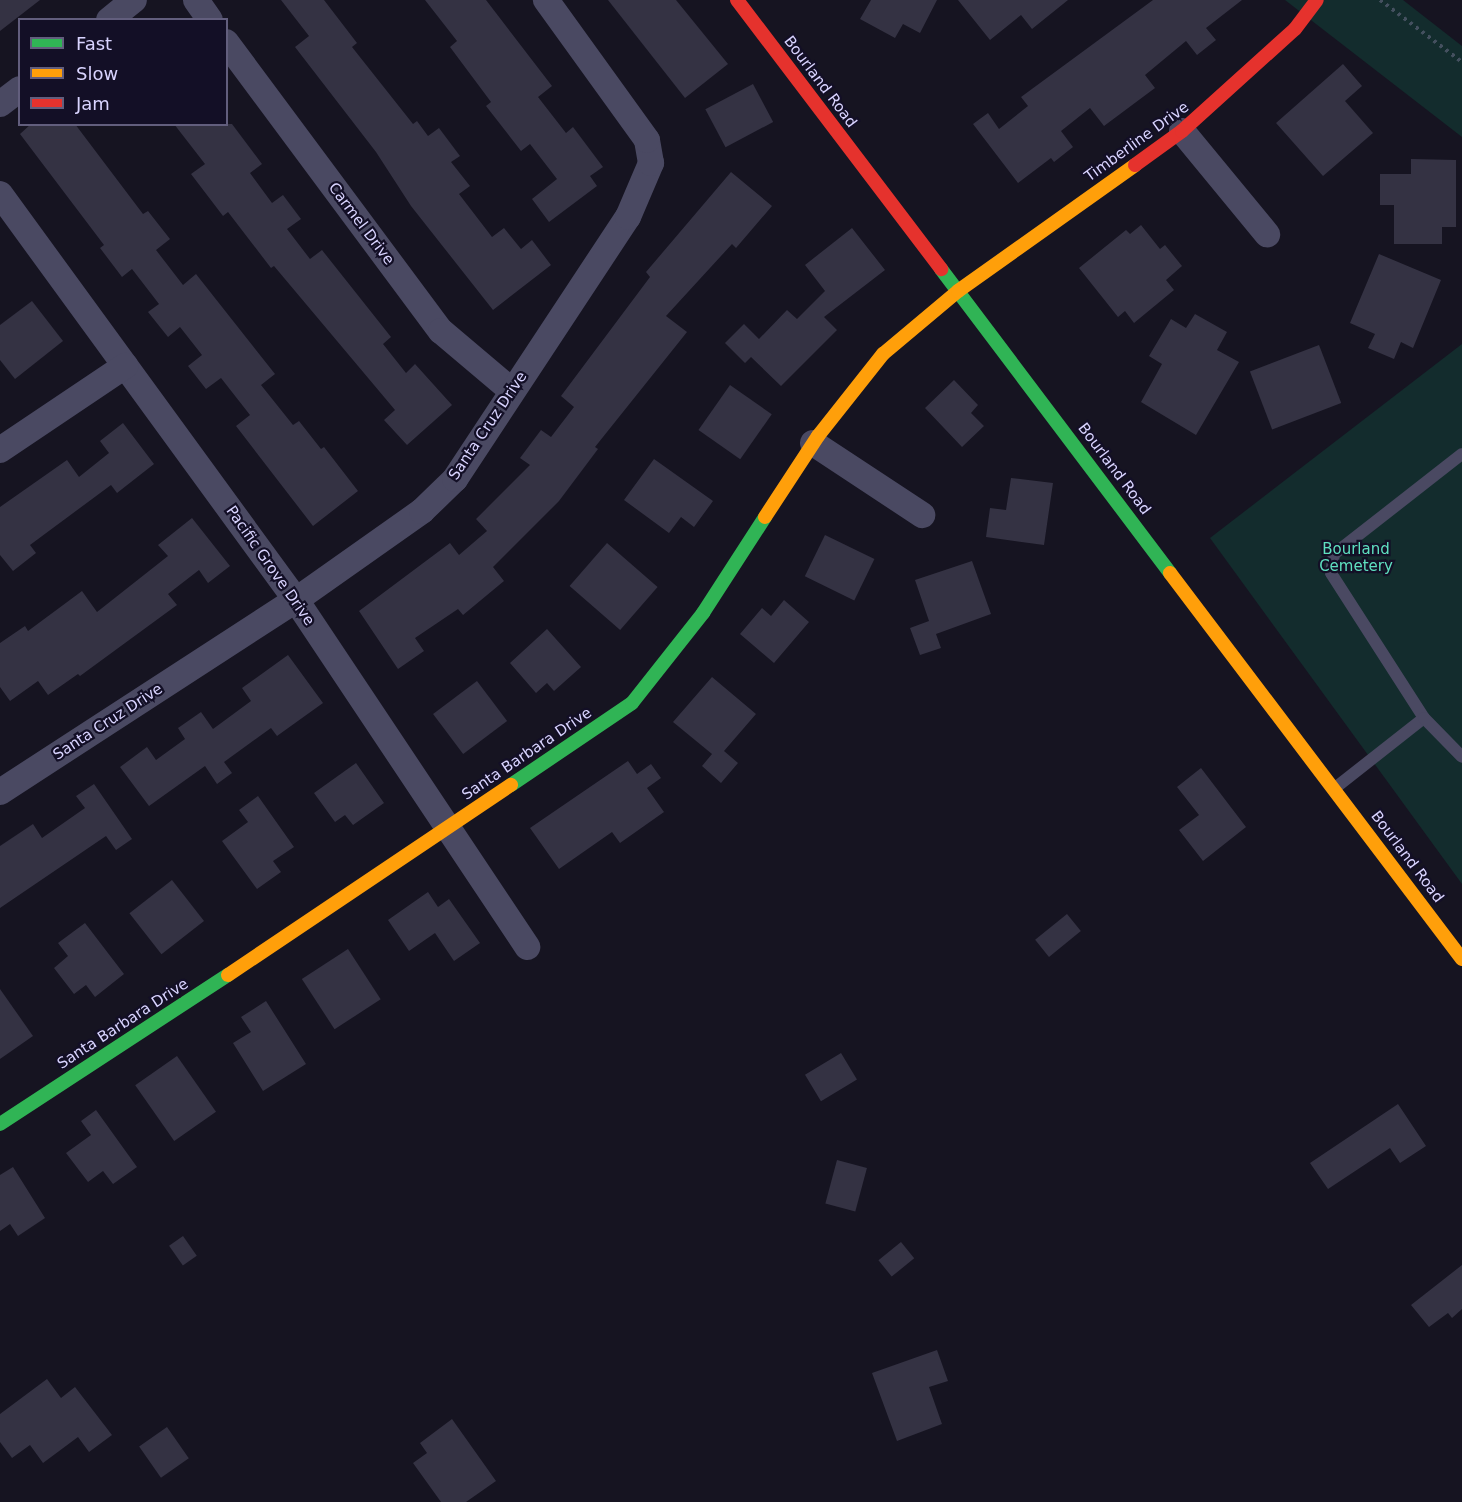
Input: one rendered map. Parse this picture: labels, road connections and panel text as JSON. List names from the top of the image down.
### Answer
{
  "streets": {
    "street": [
      "Bourland Road",
      "Timberline Drive",
      "Carmel Drive",
      "Santa Cruz Drive",
      "Pacific Grove Drive",
      "Santa Barbara Drive"
    ]
  },
  "crossings": [
    ["Bourland Road", "Timberline Drive"],
    ["Bourland Road", "Santa Barbara Drive"],
    ["Timberline Drive", "Santa Barbara Drive"],
    ["Carmel Drive", "Santa Cruz Drive"],
    ["Santa Cruz Drive", "Pacific Grove Drive"],
    ["Pacific Grove Drive", "Santa Barbara Drive"]
  ],
  "parks": ["Bourland Cemetery"],
  "legend": ["Fast", "Slow", "Jam"]
}
